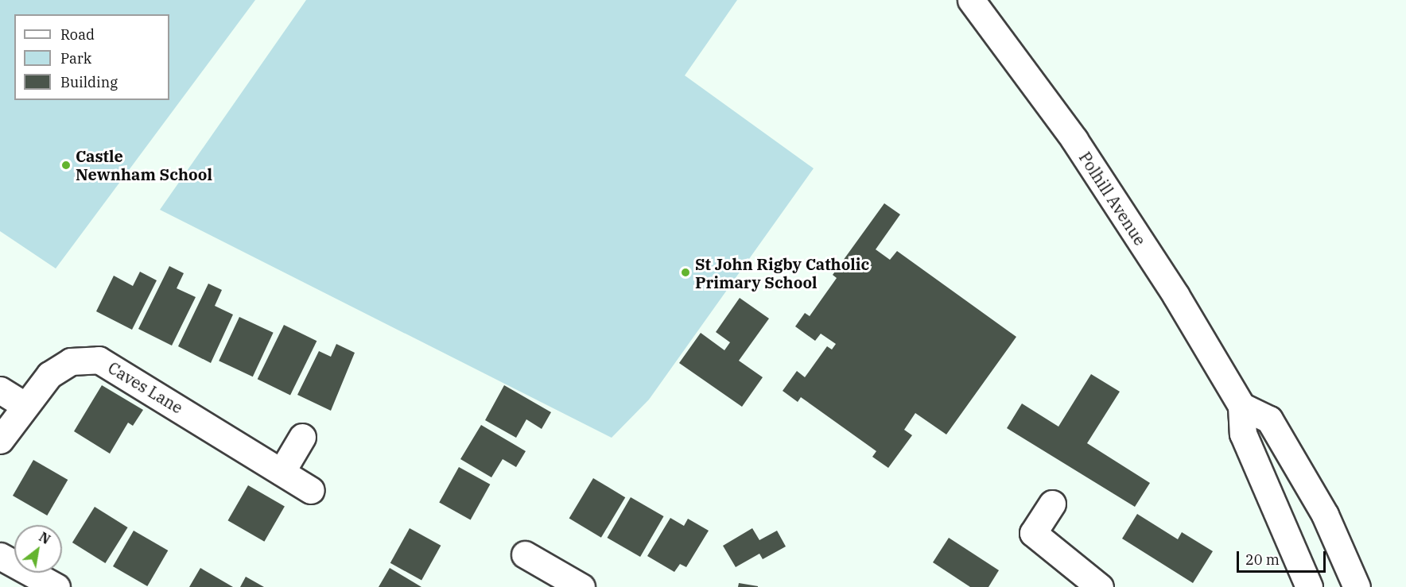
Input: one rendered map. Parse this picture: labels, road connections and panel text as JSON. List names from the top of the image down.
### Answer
{
  "streets": {
    "street": ["Polhill Avenue", "Caves Lane"]
  },
  "places": ["Castle Newnham School", "St John Rigby Catholic Primary School"],
  "legend": ["Road", "Park", "Building"],
  "scale_bar": "20 m",
  "north": "top right"
}
